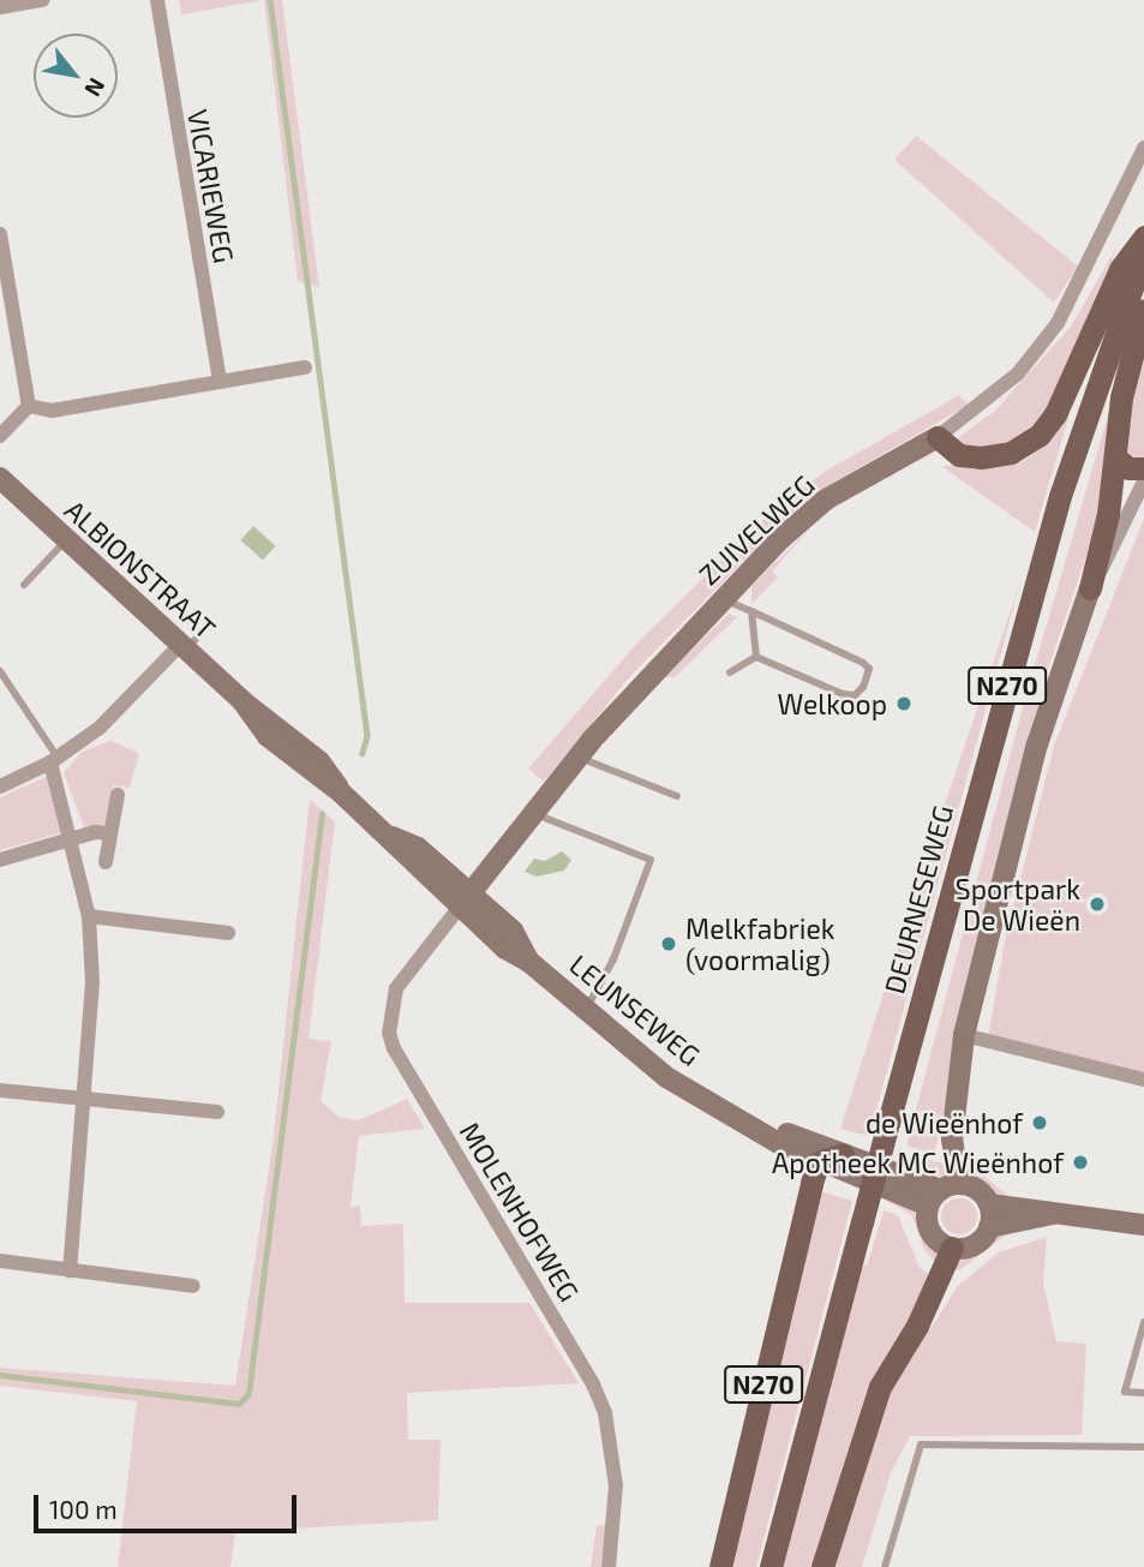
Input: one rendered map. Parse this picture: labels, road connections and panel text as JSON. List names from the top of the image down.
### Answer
{
  "streets": {
    "main road": [
      "ZUIVELWEG",
      "ALBIONSTRAAT",
      "N270",
      "DEURNESEWEG",
      "LEUNSEWEG"
    ],
    "street": ["VICARIEWEG", "MOLENHOFWEG"]
  },
  "crossings": [
    ["ZUIVELWEG", "ALBIONSTRAAT"],
    ["ZUIVELWEG", "LEUNSEWEG"],
    ["ZUIVELWEG", "MOLENHOFWEG"],
    ["ALBIONSTRAAT", "LEUNSEWEG"],
    ["ALBIONSTRAAT", "MOLENHOFWEG"],
    ["N270", "LEUNSEWEG"],
    ["LEUNSEWEG", "MOLENHOFWEG"]
  ],
  "places": [
    "Welkoop",
    "Sportpark De Wieën",
    "Melkfabriek (voormalig)",
    "de Wieënhof",
    "Apotheek MC Wieënhof"
  ],
  "scale_bar": "100 m",
  "north": "bottom right"
}
